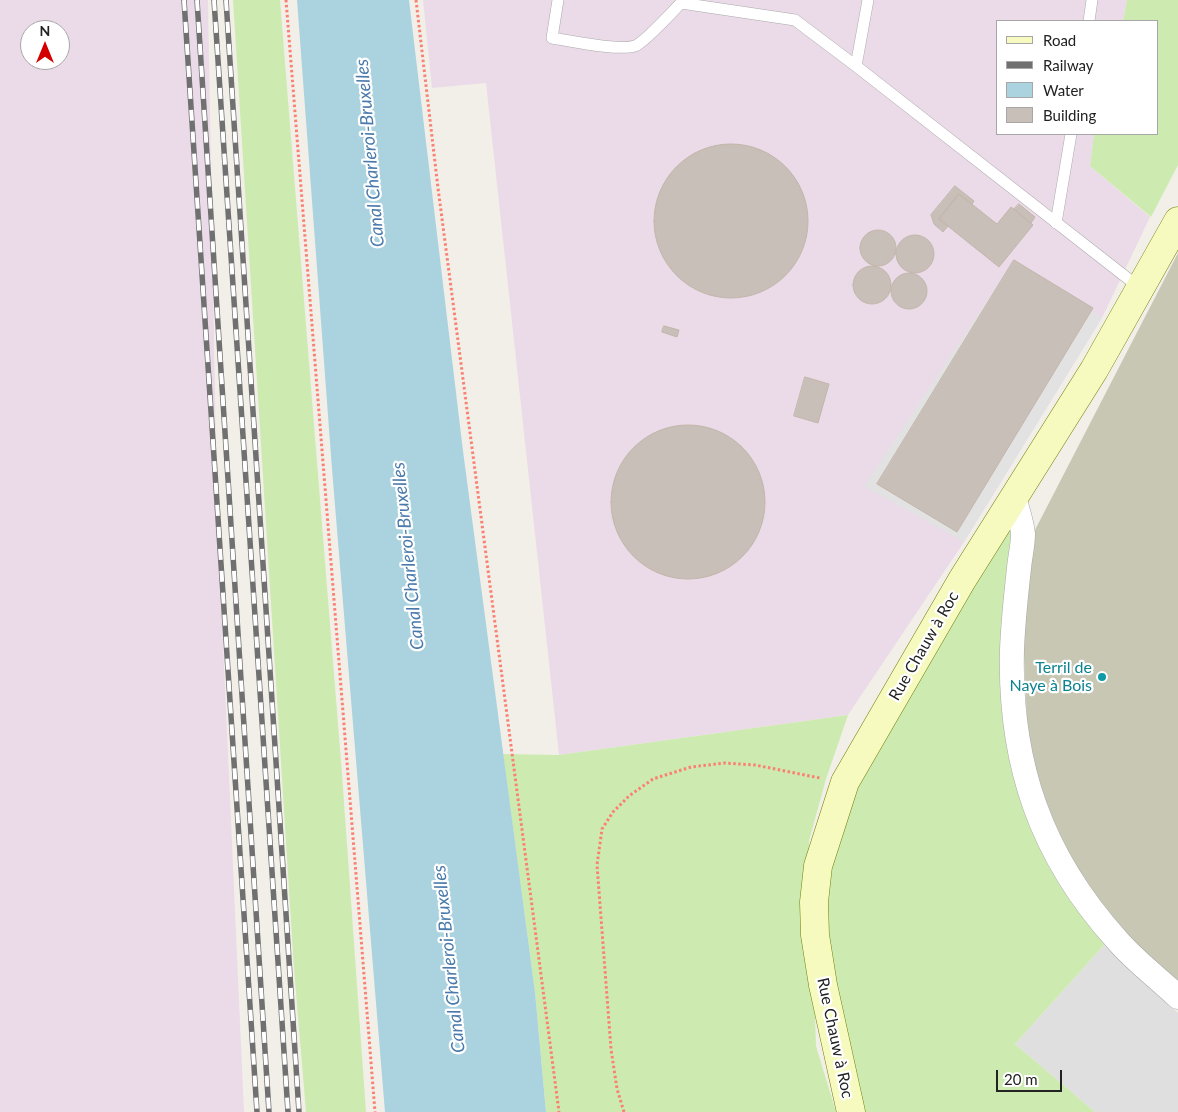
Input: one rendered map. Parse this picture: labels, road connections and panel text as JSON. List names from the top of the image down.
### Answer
{
  "streets": {
    "street": ["Rue Chauw à Roc"]
  },
  "water": ["Canal Charleroi-Bruxelles"],
  "places": ["Terril de Naye à Bois"],
  "legend": [
    "Road",
    "Railway",
    "Water",
    "Building"
  ],
  "scale_bar": "20 m",
  "north": "top"
}
